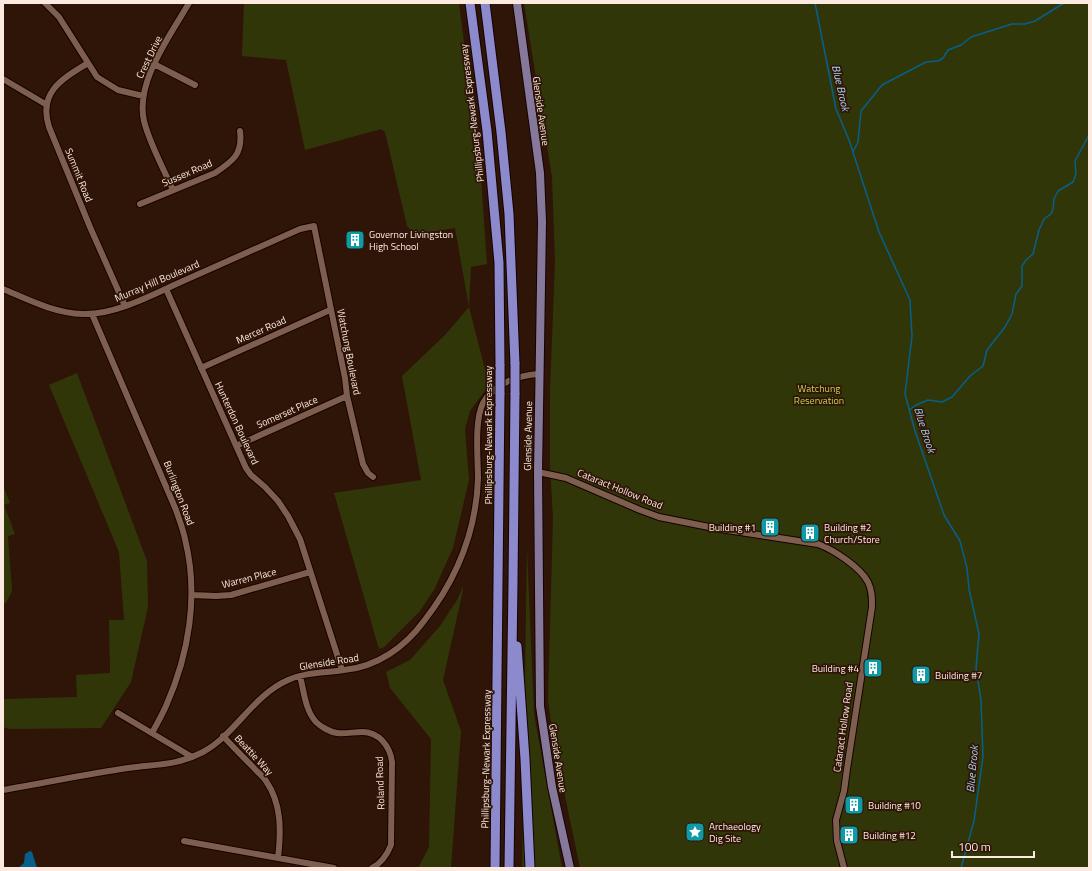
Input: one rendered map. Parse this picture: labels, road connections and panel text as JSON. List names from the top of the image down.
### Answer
{
  "streets": {
    "highway": ["Phillipsburg-Newark Expressway"],
    "main road": ["Glenside Avenue"],
    "street": [
      "Crest Drive",
      "Sussex Road",
      "Summit Road",
      "Murray Hill Boulevard",
      "Mercer Road",
      "Watchung Boulevard",
      "Somerset Place",
      "Hunterdon Boulevard",
      "Cataract Hollow Road",
      "Burlington Road",
      "Warren Place",
      "Glenside Road",
      "Beattie Way",
      "Roland Road"
    ]
  },
  "crossings": [
    ["Crest Drive", "Sussex Road"],
    ["Glenside Avenue", "Cataract Hollow Road"],
    ["Glenside Avenue", "Glenside Road"],
    ["Summit Road", "Murray Hill Boulevard"],
    ["Murray Hill Boulevard", "Watchung Boulevard"],
    ["Murray Hill Boulevard", "Hunterdon Boulevard"],
    ["Murray Hill Boulevard", "Burlington Road"],
    ["Mercer Road", "Watchung Boulevard"],
    ["Mercer Road", "Hunterdon Boulevard"],
    ["Watchung Boulevard", "Somerset Place"],
    ["Somerset Place", "Hunterdon Boulevard"],
    ["Hunterdon Boulevard", "Warren Place"],
    ["Hunterdon Boulevard", "Glenside Road"],
    ["Burlington Road", "Warren Place"],
    ["Glenside Road", "Beattie Way"],
    ["Glenside Road", "Roland Road"]
  ],
  "water": ["Blue Brook"],
  "parks": ["Watchung Reservation"],
  "places": {
    "building": [
      "Governor Livingston High School",
      "Building #1",
      "Building #2 Church/Store",
      "Building #4",
      "Building #7",
      "Building #10",
      "Building #12"
    ],
    "place": ["Archaeology Dig Site"]
  },
  "scale_bar": "100 m"
}
